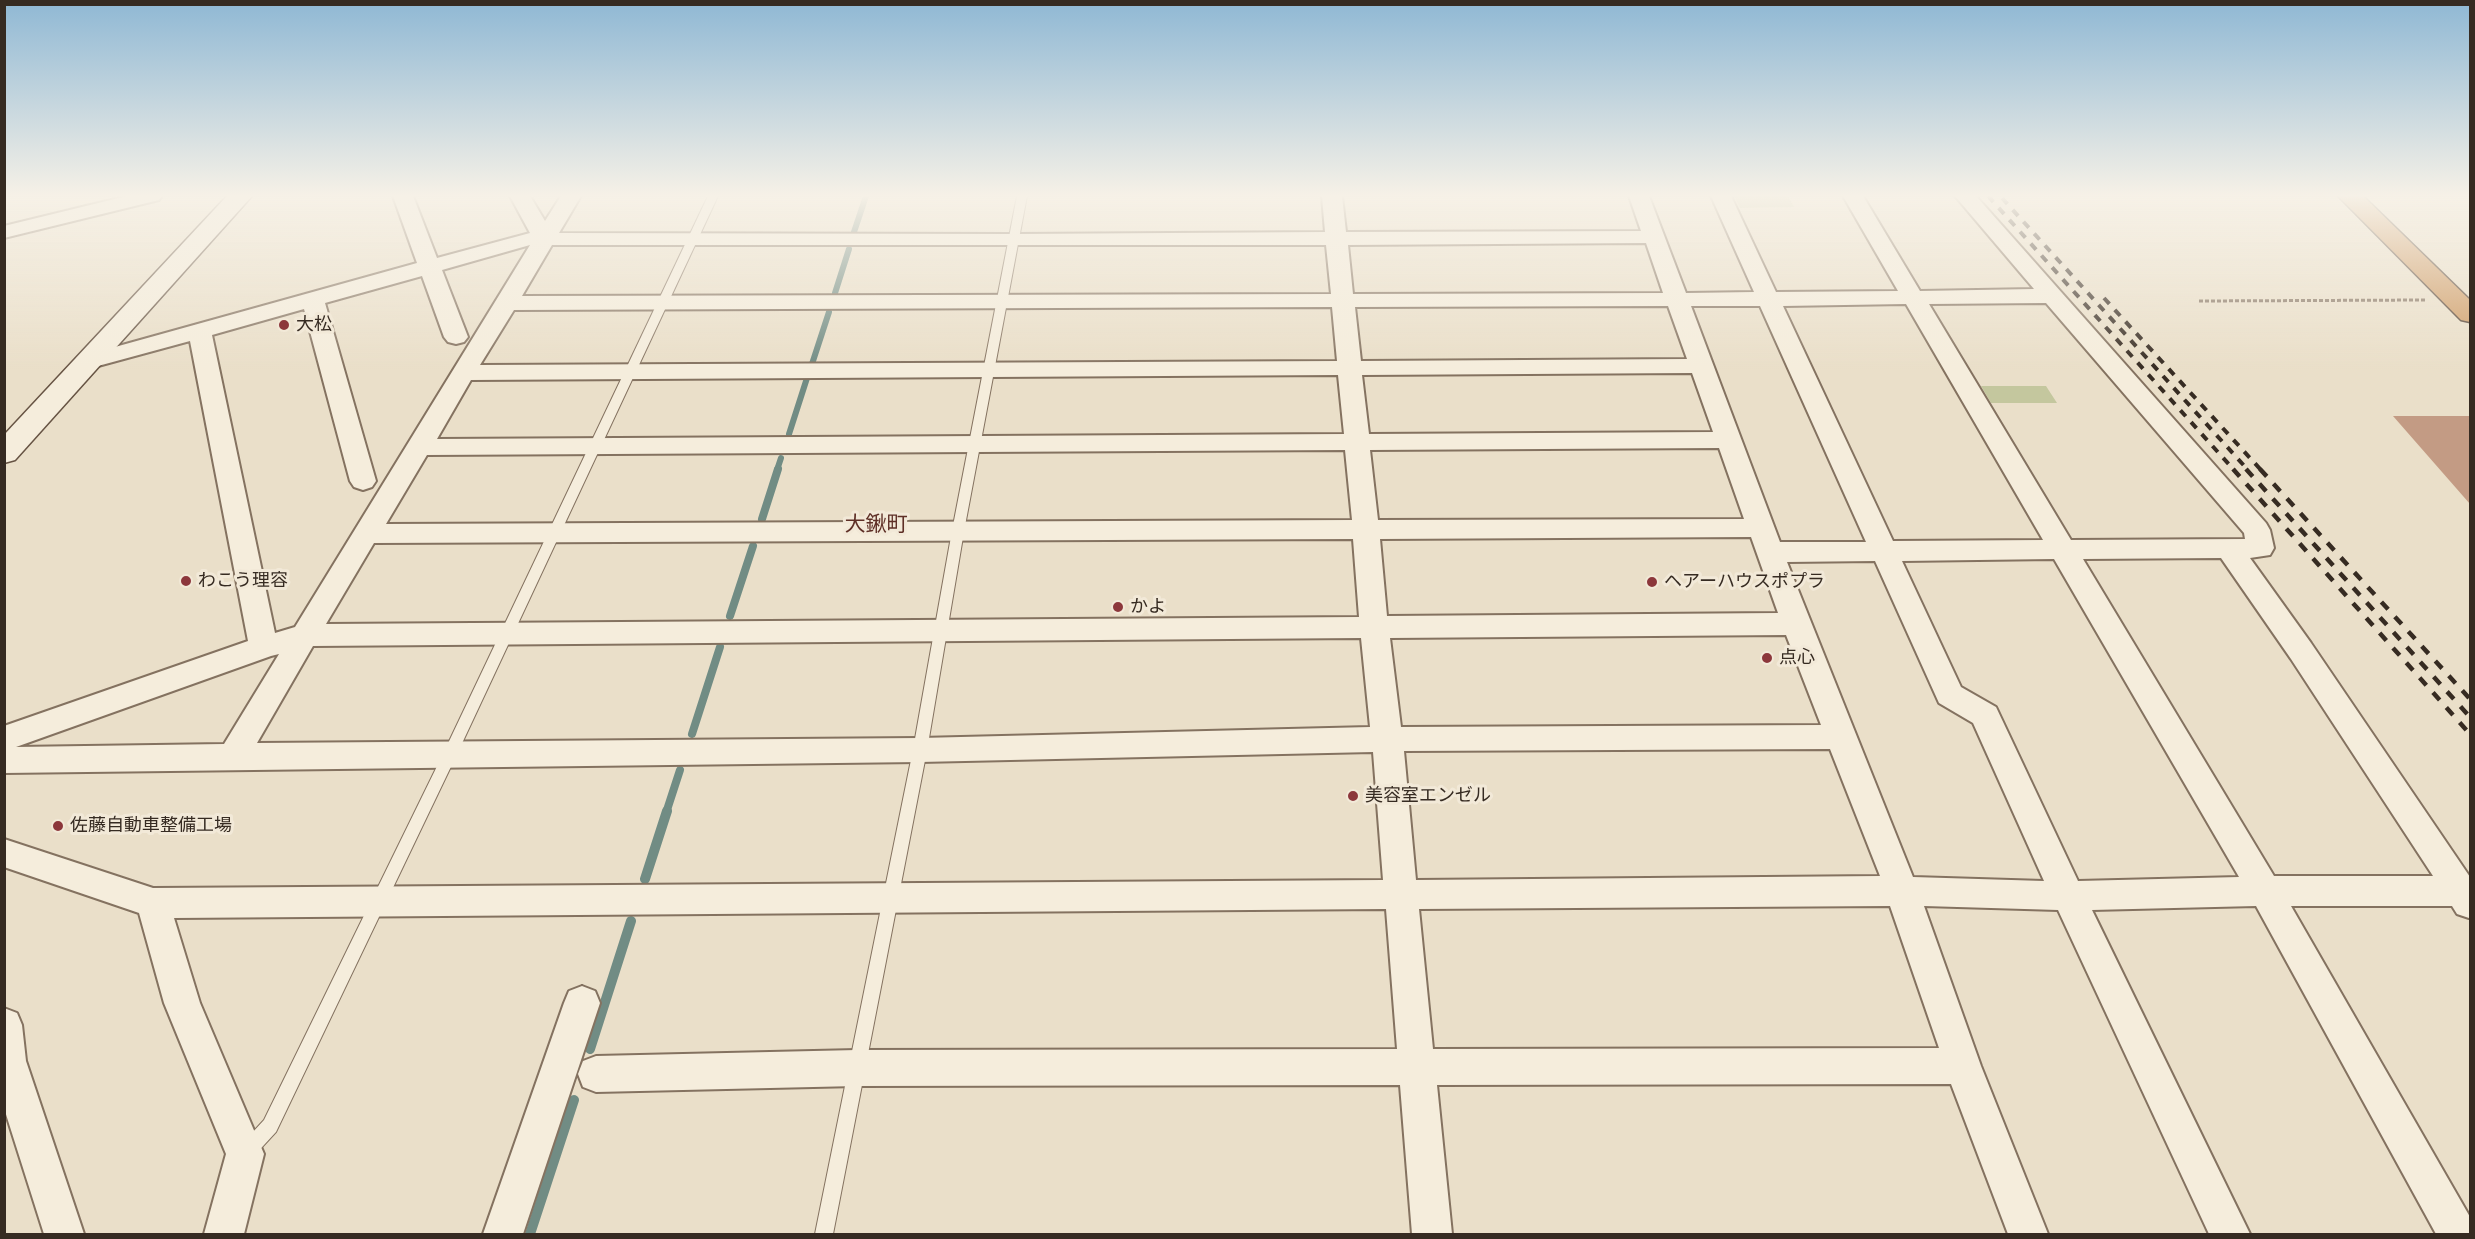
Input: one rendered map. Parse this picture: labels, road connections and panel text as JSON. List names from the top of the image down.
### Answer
{
  "districts": ["大鍬町"],
  "places": [
    "大松",
    "わこう理容",
    "ヘアーハウスポプラ",
    "かよ",
    "点心",
    "美容室エンゼル",
    "佐藤自動車整備工場"
  ]
}
